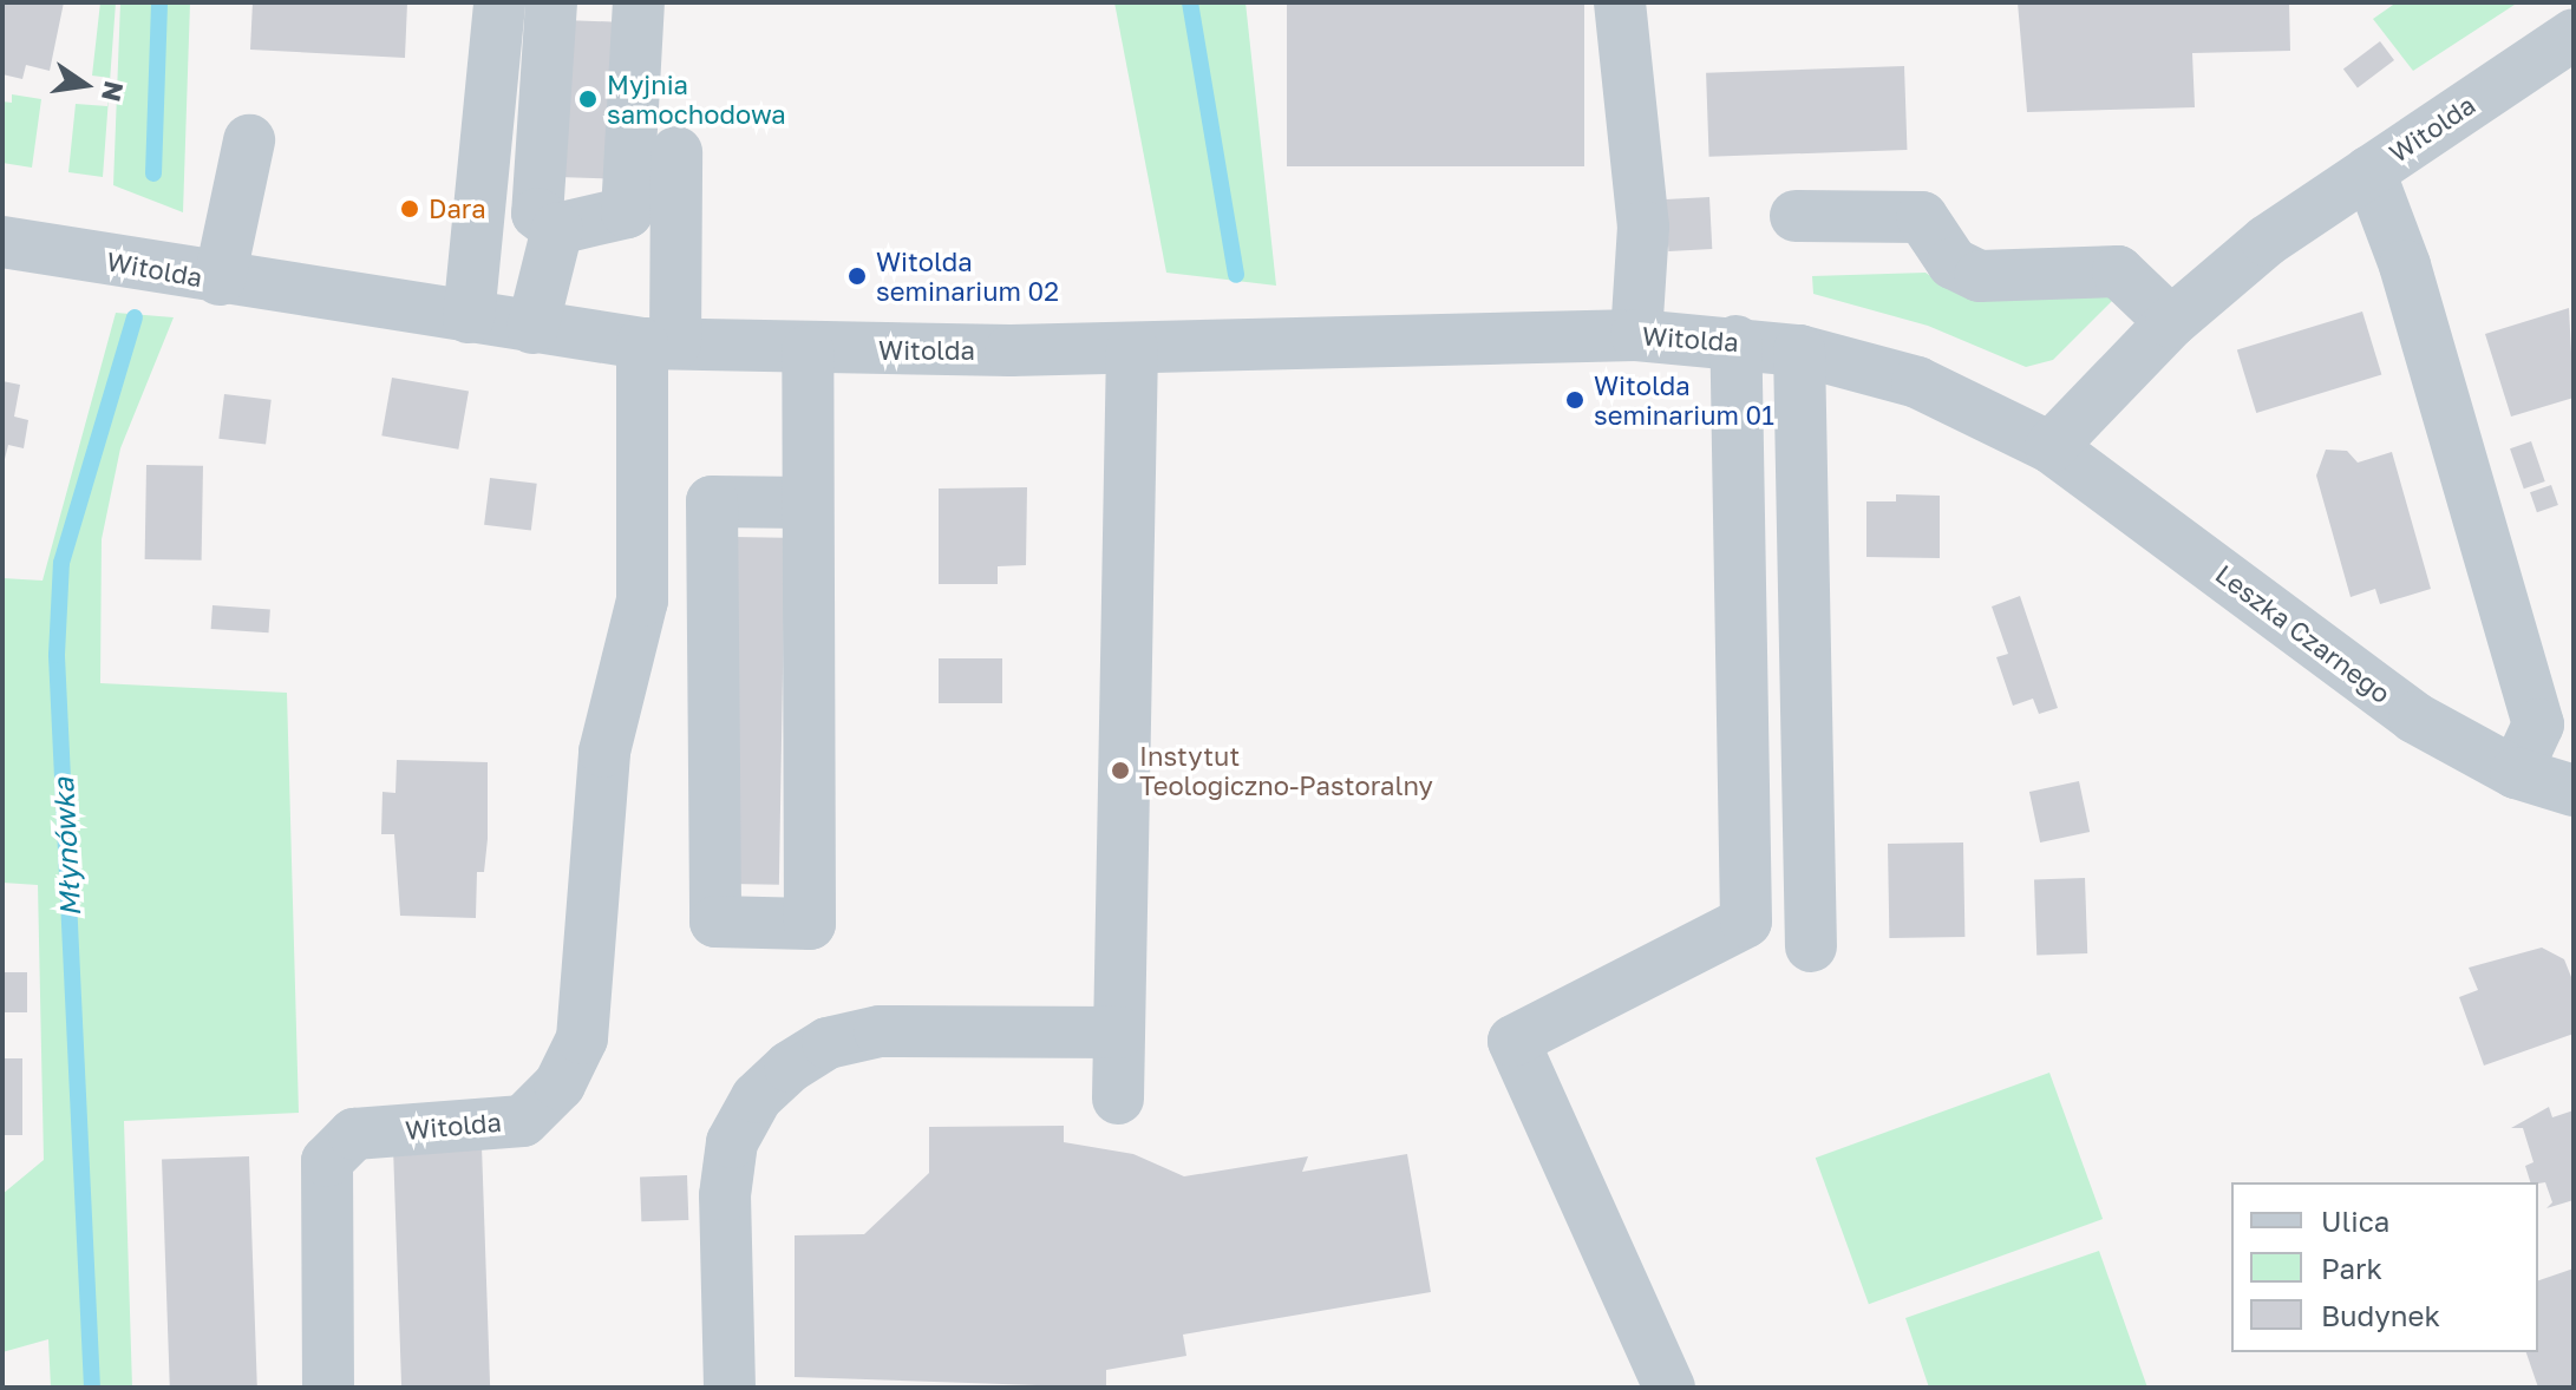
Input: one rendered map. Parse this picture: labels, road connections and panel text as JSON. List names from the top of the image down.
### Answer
{
  "streets": {
    "street": ["Witolda", "Leszka Czarnego"]
  },
  "crossings": [
    ["Witolda", "Leszka Czarnego"]
  ],
  "water": ["Młynówka"],
  "places": [
    "Myjnia samochodowa",
    "Dara",
    "Witolda seminarium 02",
    "Witolda seminarium 01",
    "Instytut Teologiczno-Pastoralny"
  ],
  "legend": ["Ulica", "Park", "Budynek"],
  "north": "right"
}
